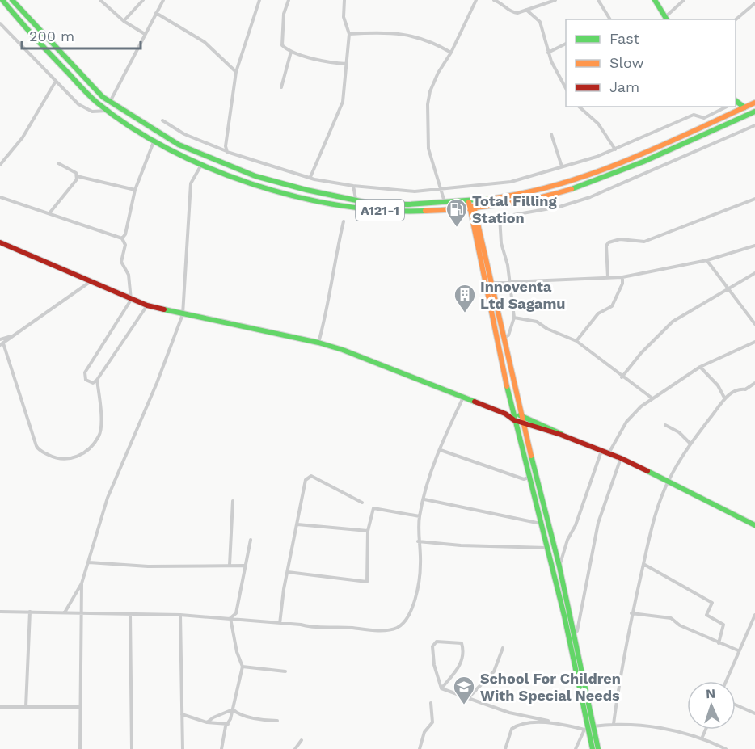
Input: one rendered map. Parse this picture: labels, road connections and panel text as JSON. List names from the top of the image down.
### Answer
{
  "streets": {
    "main road": ["A121-1"]
  },
  "places": {
    "fuel station": ["Total Filling Station"],
    "building": ["Innoventa Ltd Sagamu"],
    "school or university": ["School For Children With Special Needs"]
  },
  "legend": ["Fast", "Slow", "Jam"],
  "scale_bar": "200 m",
  "north": "top"
}
